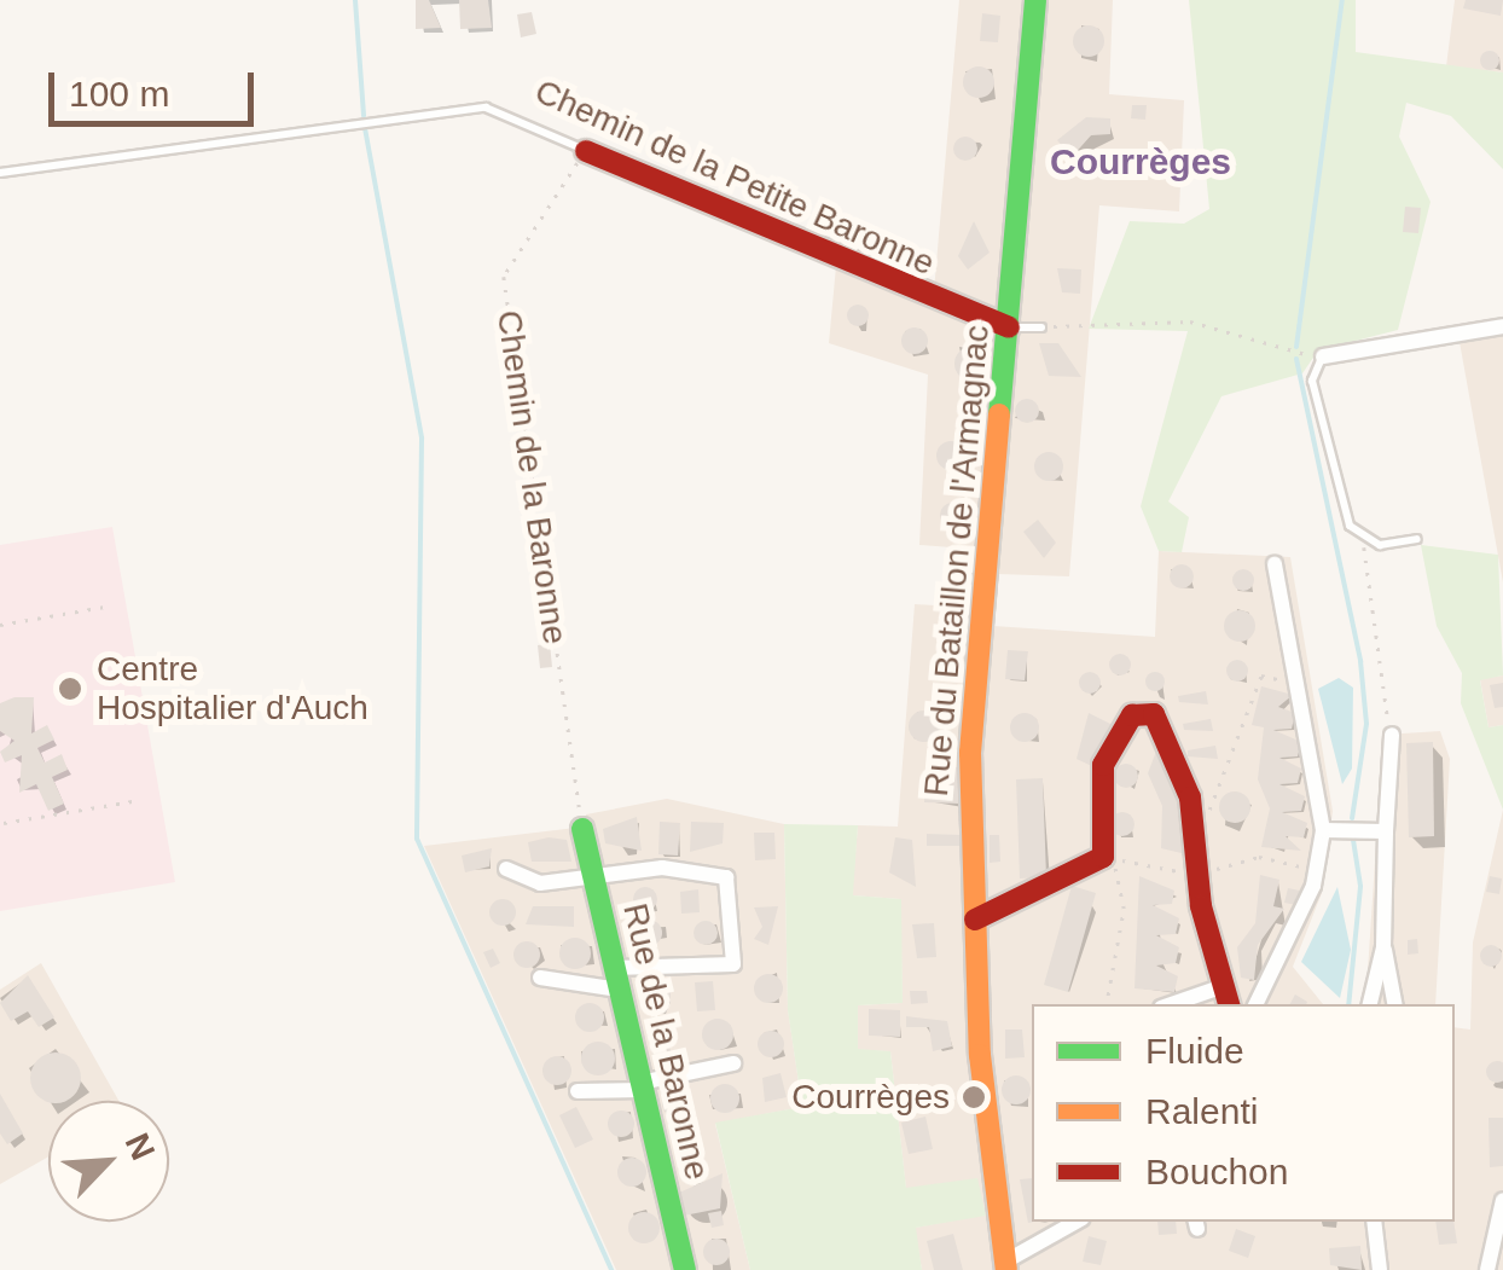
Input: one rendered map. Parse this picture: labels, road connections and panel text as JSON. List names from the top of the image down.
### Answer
{
  "streets": {
    "street": ["Chemin de la Petite Baronne", "Rue du Bataillon de l'Armagnac", "Rue de la Baronne"],
    "path": ["Chemin de la Baronne"]
  },
  "crossings": [
    ["Chemin de la Petite Baronne", "Chemin de la Baronne"],
    ["Chemin de la Petite Baronne", "Rue du Bataillon de l'Armagnac"],
    ["Chemin de la Baronne", "Rue de la Baronne"]
  ],
  "districts": ["Courrèges"],
  "places": ["Centre Hospitalier d'Auch", "Courrèges"],
  "legend": ["Fluide", "Ralenti", "Bouchon"],
  "scale_bar": "100 m",
  "north": "top right"
}
